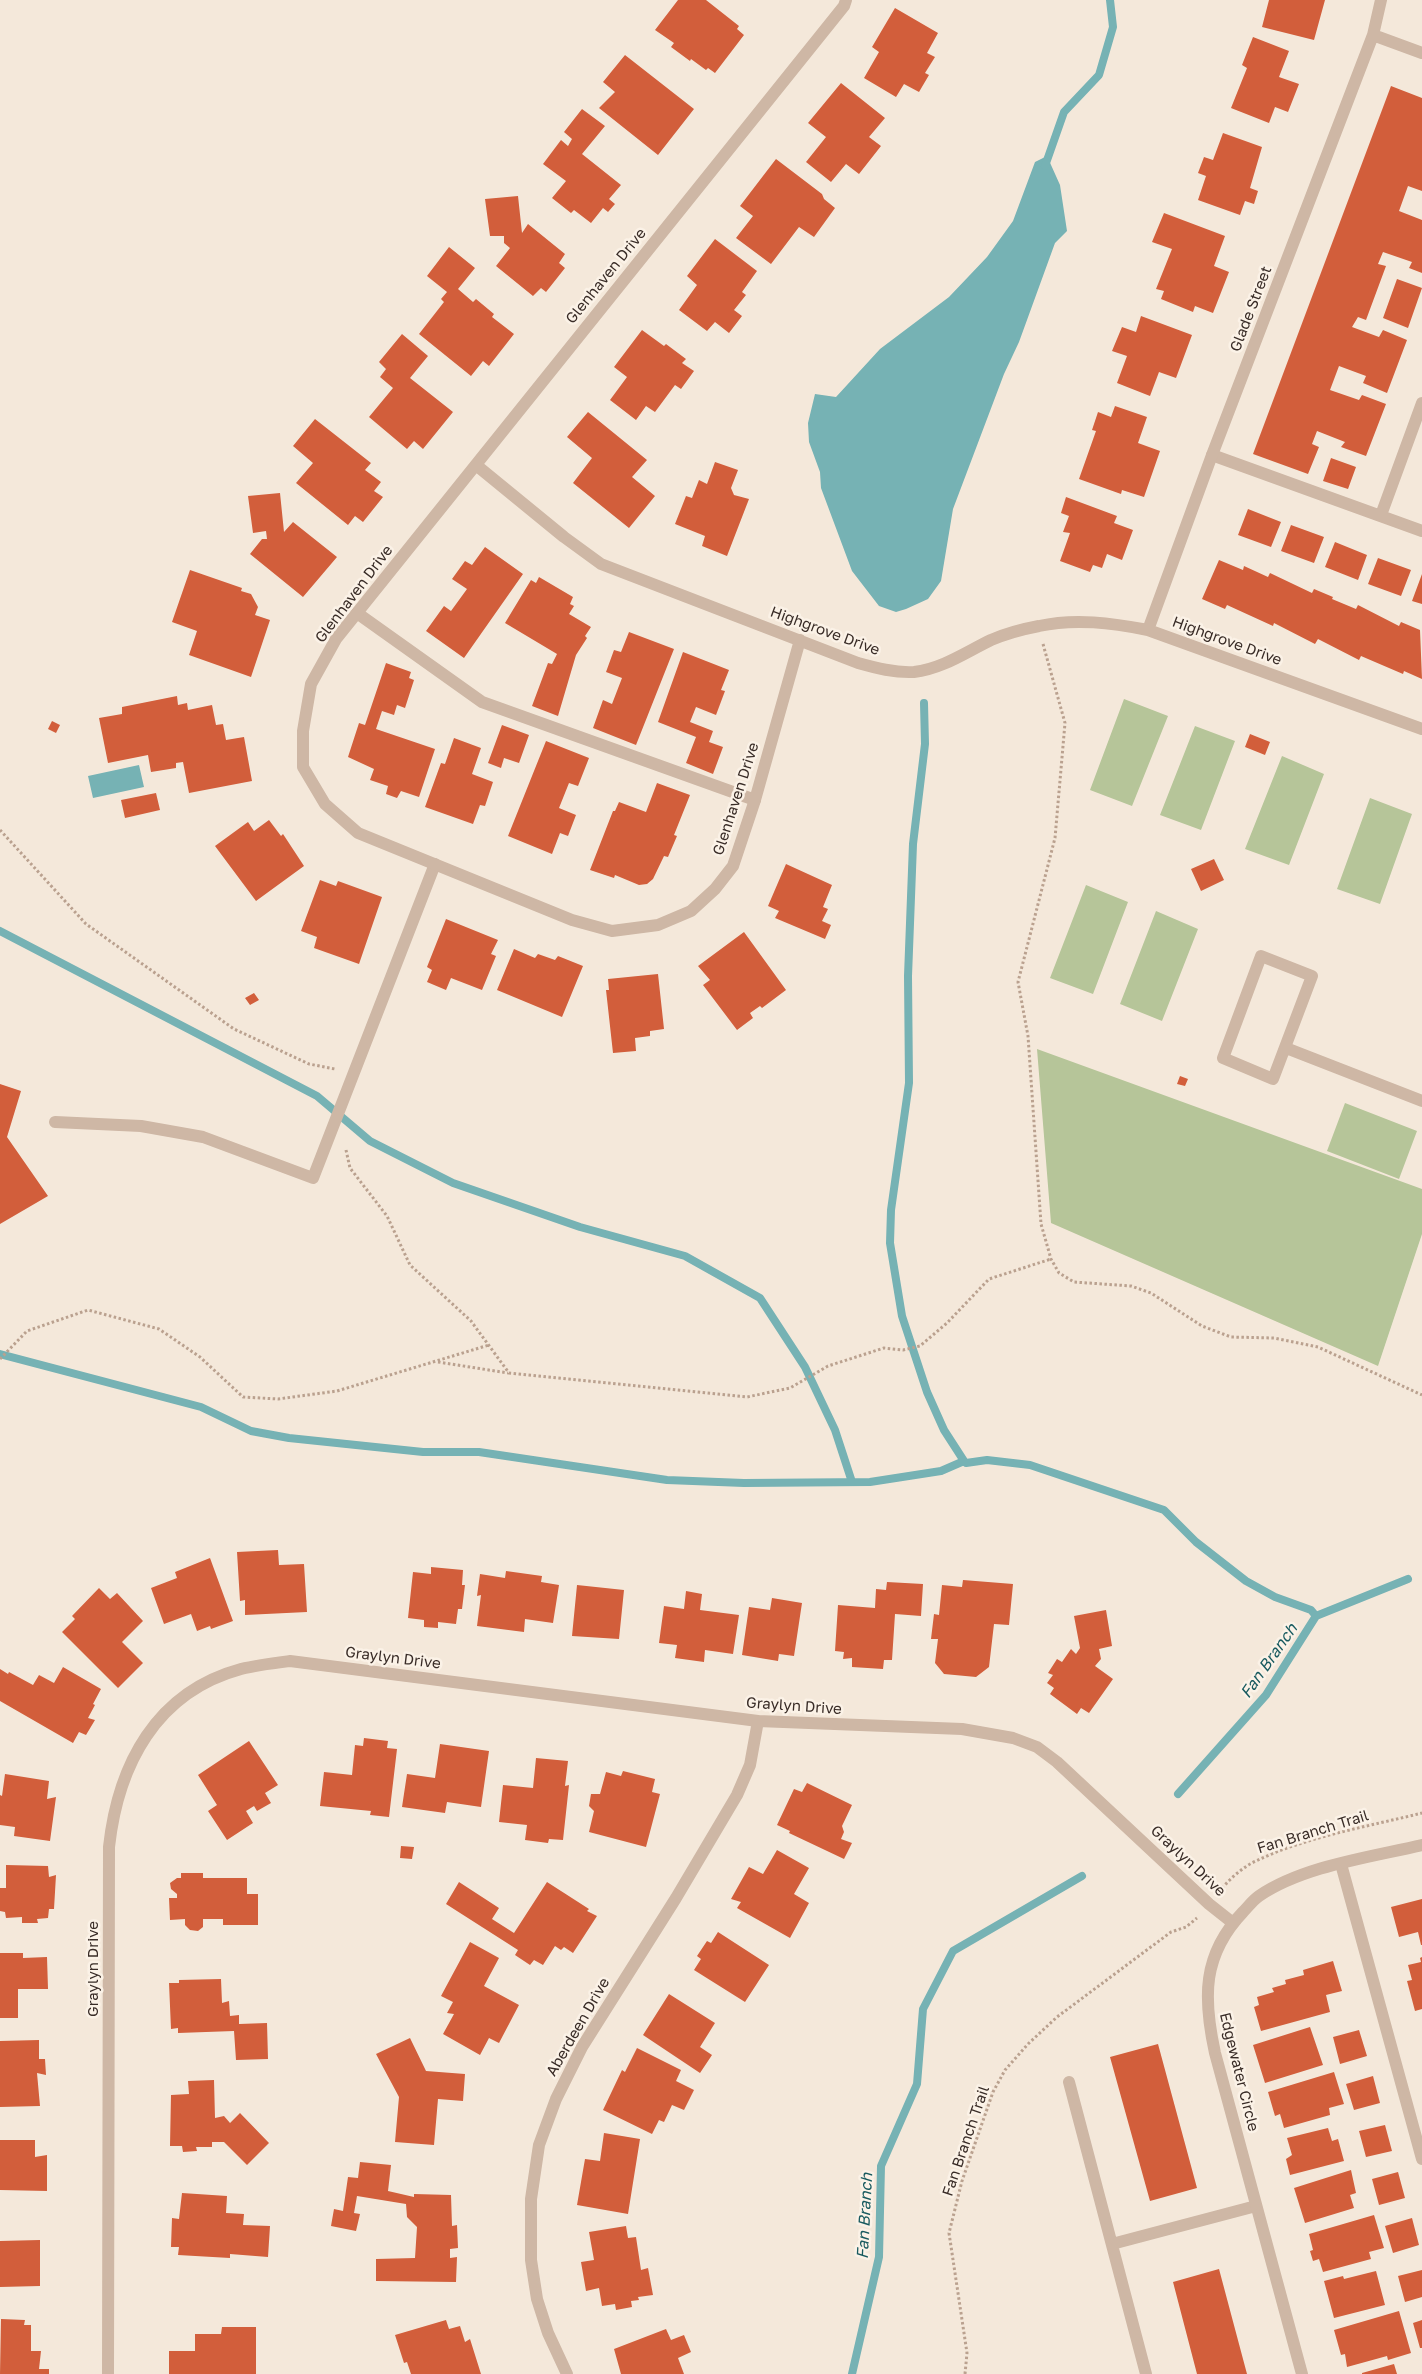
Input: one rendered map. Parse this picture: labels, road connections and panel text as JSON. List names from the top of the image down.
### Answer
{
  "streets": {
    "street": [
      "Glenhaven Drive",
      "Glade Street",
      "Highgrove Drive",
      "Graylyn Drive",
      "Aberdeen Drive",
      "Edgewater Circle"
    ],
    "path": ["Fan Branch Trail"]
  },
  "crossings": [
    ["Glenhaven Drive", "Highgrove Drive"],
    ["Glade Street", "Highgrove Drive"],
    ["Graylyn Drive", "Aberdeen Drive"],
    ["Graylyn Drive", "Edgewater Circle"]
  ],
  "water": ["Fan Branch"]
}
